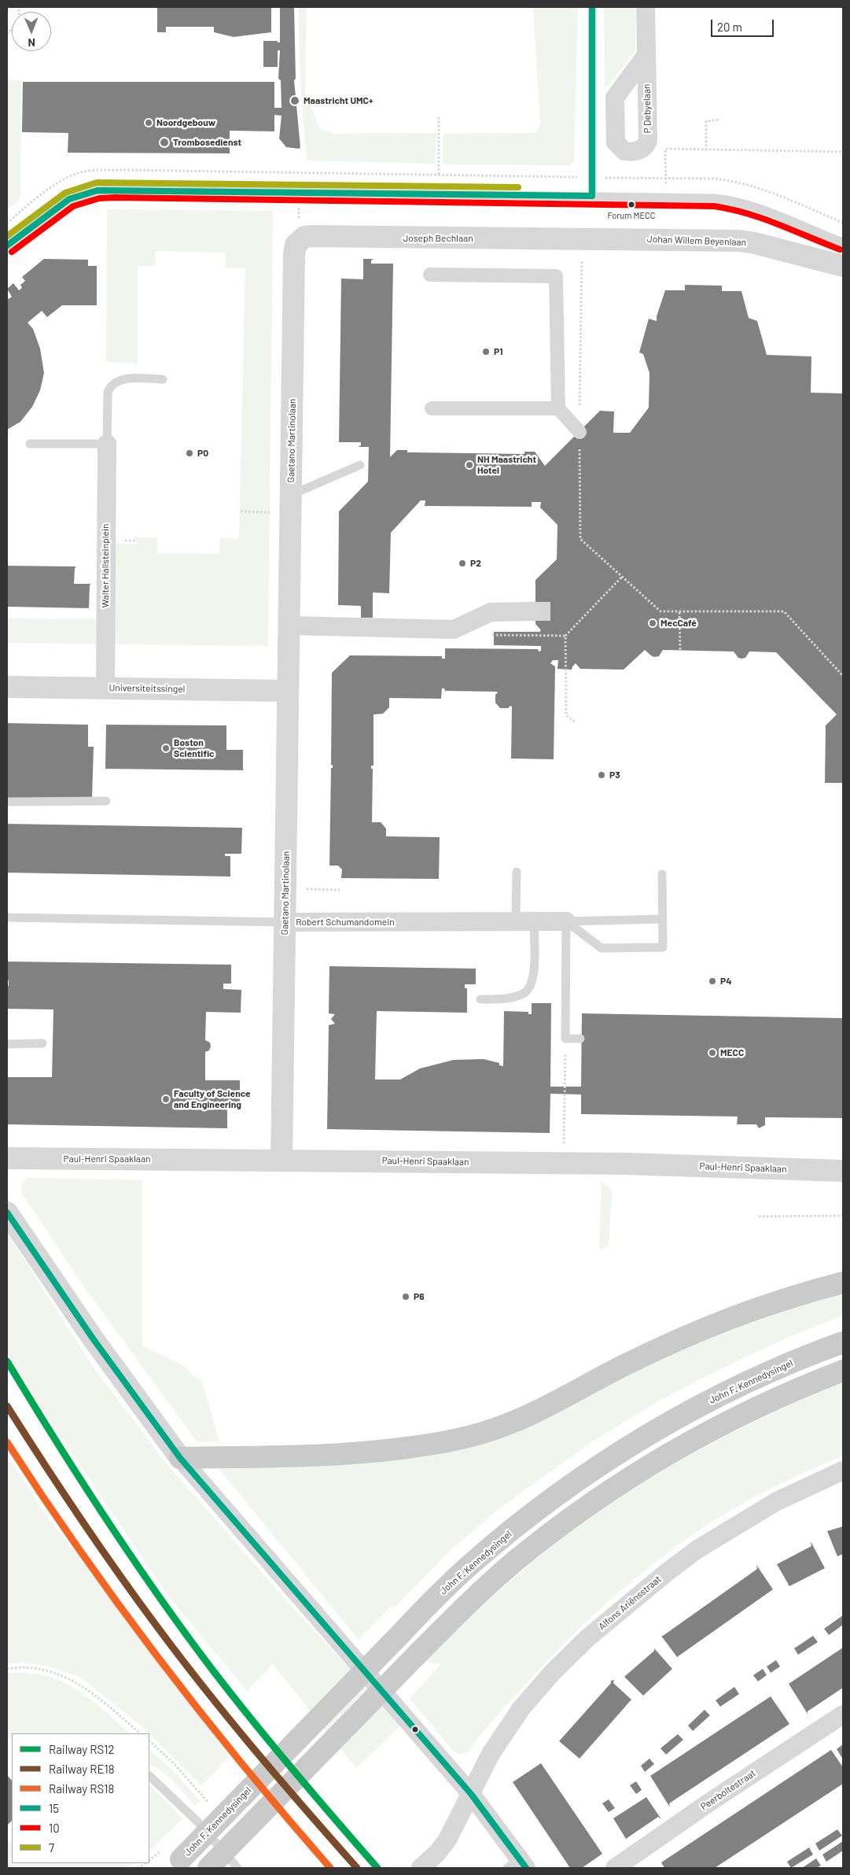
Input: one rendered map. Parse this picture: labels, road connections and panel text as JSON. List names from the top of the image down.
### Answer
{
  "streets": {
    "main road": ["John F. Kennedysingel"],
    "street": [
      "Joseph Bechlaan",
      "Johan Willem Beyenlaan",
      "Gaetano Martinolaan",
      "Walter Hallsteinplein",
      "Universiteitssingel",
      "Robert Schumandomein",
      "Paul-Henri Spaaklaan",
      "Alfons Ariënsstraat",
      "Peerboltestraat"
    ]
  },
  "crossings": [
    ["Joseph Bechlaan", "Johan Willem Beyenlaan"],
    ["Joseph Bechlaan", "Gaetano Martinolaan"],
    ["Gaetano Martinolaan", "Universiteitssingel"],
    ["Gaetano Martinolaan", "Robert Schumandomein"],
    ["Gaetano Martinolaan", "Paul-Henri Spaaklaan"],
    ["Walter Hallsteinplein", "Universiteitssingel"]
  ],
  "places": [
    "Maastricht UMC+",
    "Noordgebouw",
    "Trombosedienst",
    "Forum MECC",
    "P1",
    "P0",
    "NH Maastricht Hotel",
    "P2",
    "MecCafé",
    "Boston Scientific",
    "P3",
    "P4",
    "MECC",
    "Faculty of Science and Engineering",
    "P6"
  ],
  "lines": [
    "transit line 15",
    "transit line 7",
    "transit line 10",
    "rail line RS12",
    "rail line RE18",
    "rail line RS18"
  ],
  "legend": [
    "Railway RS12",
    "Railway RE18",
    "Railway RS18",
    "15",
    "10",
    "7"
  ],
  "scale_bar": "20 m",
  "north": "bottom"
}
